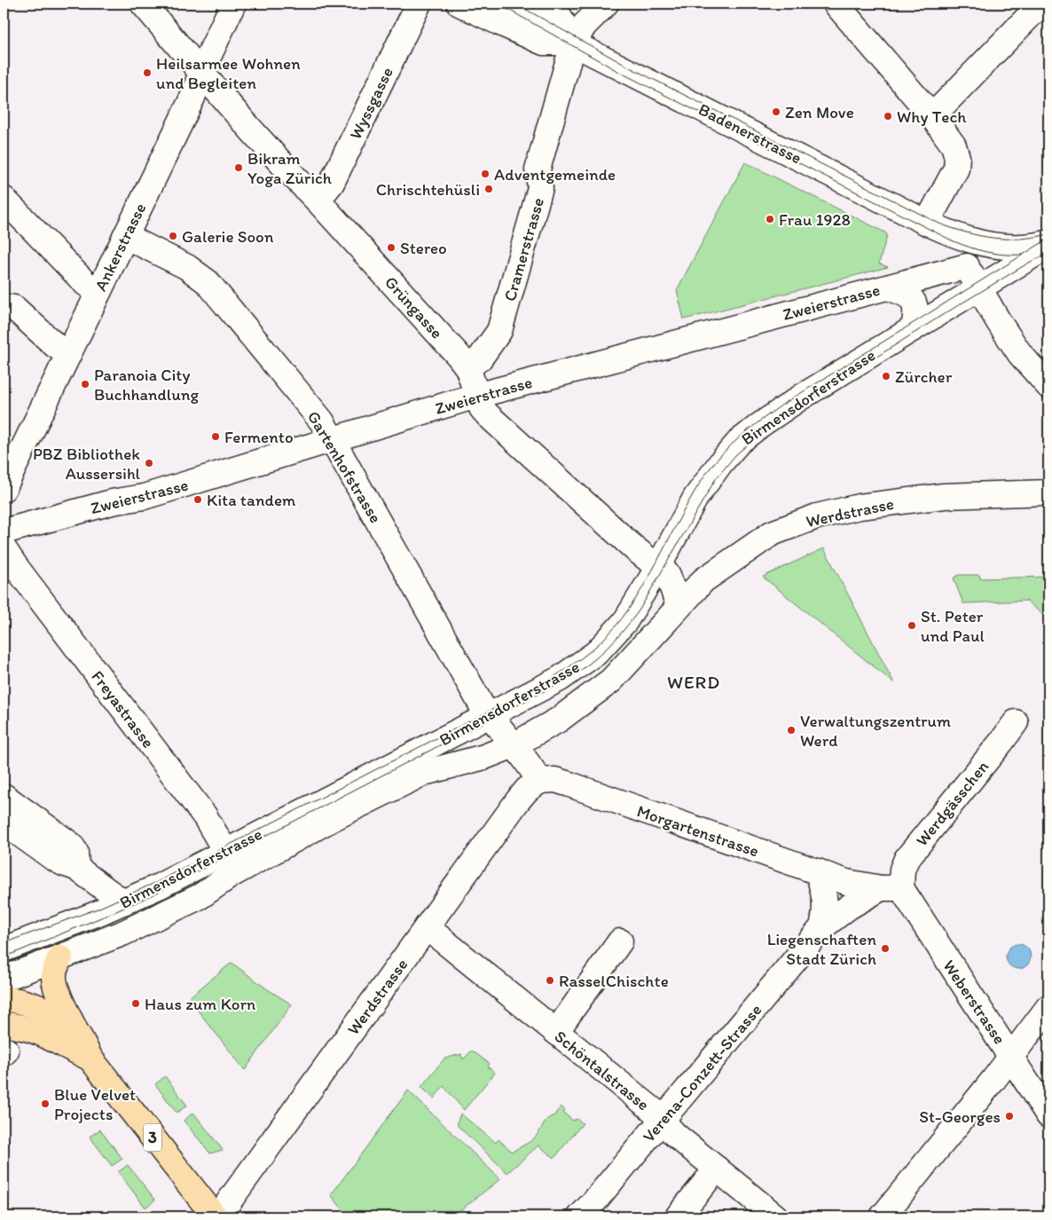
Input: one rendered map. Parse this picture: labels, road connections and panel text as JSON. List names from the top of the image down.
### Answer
{
  "streets": {
    "main road": ["3"],
    "street": [
      "Wyssgasse",
      "Badenerstrasse",
      "Ankerstrasse",
      "Cramerstrasse",
      "Zweierstrasse",
      "Grüngasse",
      "Birmensdorferstrasse",
      "Gartenhofstrasse",
      "Werdstrasse",
      "Freyastrasse",
      "Werdgässchen",
      "Morgartenstrasse",
      "Weberstrasse",
      "Schöntalstrasse",
      "Verena-Conzett-Strasse"
    ]
  },
  "crossings": [
    ["Wyssgasse", "Grüngasse"],
    ["Badenerstrasse", "Cramerstrasse"],
    ["Badenerstrasse", "Zweierstrasse"],
    ["Badenerstrasse", "Birmensdorferstrasse"],
    ["Ankerstrasse", "Grüngasse"],
    ["Ankerstrasse", "Gartenhofstrasse"],
    ["Cramerstrasse", "Grüngasse"],
    ["Zweierstrasse", "Grüngasse"],
    ["Zweierstrasse", "Gartenhofstrasse"],
    ["Grüngasse", "Birmensdorferstrasse"],
    ["Grüngasse", "Werdstrasse"],
    ["Birmensdorferstrasse", "Gartenhofstrasse"],
    ["Birmensdorferstrasse", "Werdstrasse"],
    ["Birmensdorferstrasse", "Freyastrasse"],
    ["Werdstrasse", "Morgartenstrasse"],
    ["Werdstrasse", "Schöntalstrasse"],
    ["Werdgässchen", "Morgartenstrasse"],
    ["Werdgässchen", "Weberstrasse"],
    ["Werdgässchen", "Verena-Conzett-Strasse"],
    ["Morgartenstrasse", "Weberstrasse"],
    ["Morgartenstrasse", "Verena-Conzett-Strasse"],
    ["Weberstrasse", "Verena-Conzett-Strasse"],
    ["Schöntalstrasse", "Verena-Conzett-Strasse"]
  ],
  "districts": ["WERD"],
  "places": [
    "Heilsarmee Wohnen und Begleiten",
    "Zen Move",
    "Why Tech",
    "Bikram Yoga Zürich",
    "Adventgemeinde",
    "Chrischtehüsli",
    "Frau 1928",
    "Galerie Soon",
    "Stereo",
    "Zürcher",
    "Paranoia City Buchhandlung",
    "Fermento",
    "PBZ Bibliothek Aussersihl",
    "Kita tandem",
    "St. Peter und Paul",
    "Verwaltungszentrum Werd",
    "Liegenschaften Stadt Zürich",
    "RasselChischte",
    "Haus zum Korn",
    "Blue Velvet Projects",
    "St-Georges"
  ]
}
